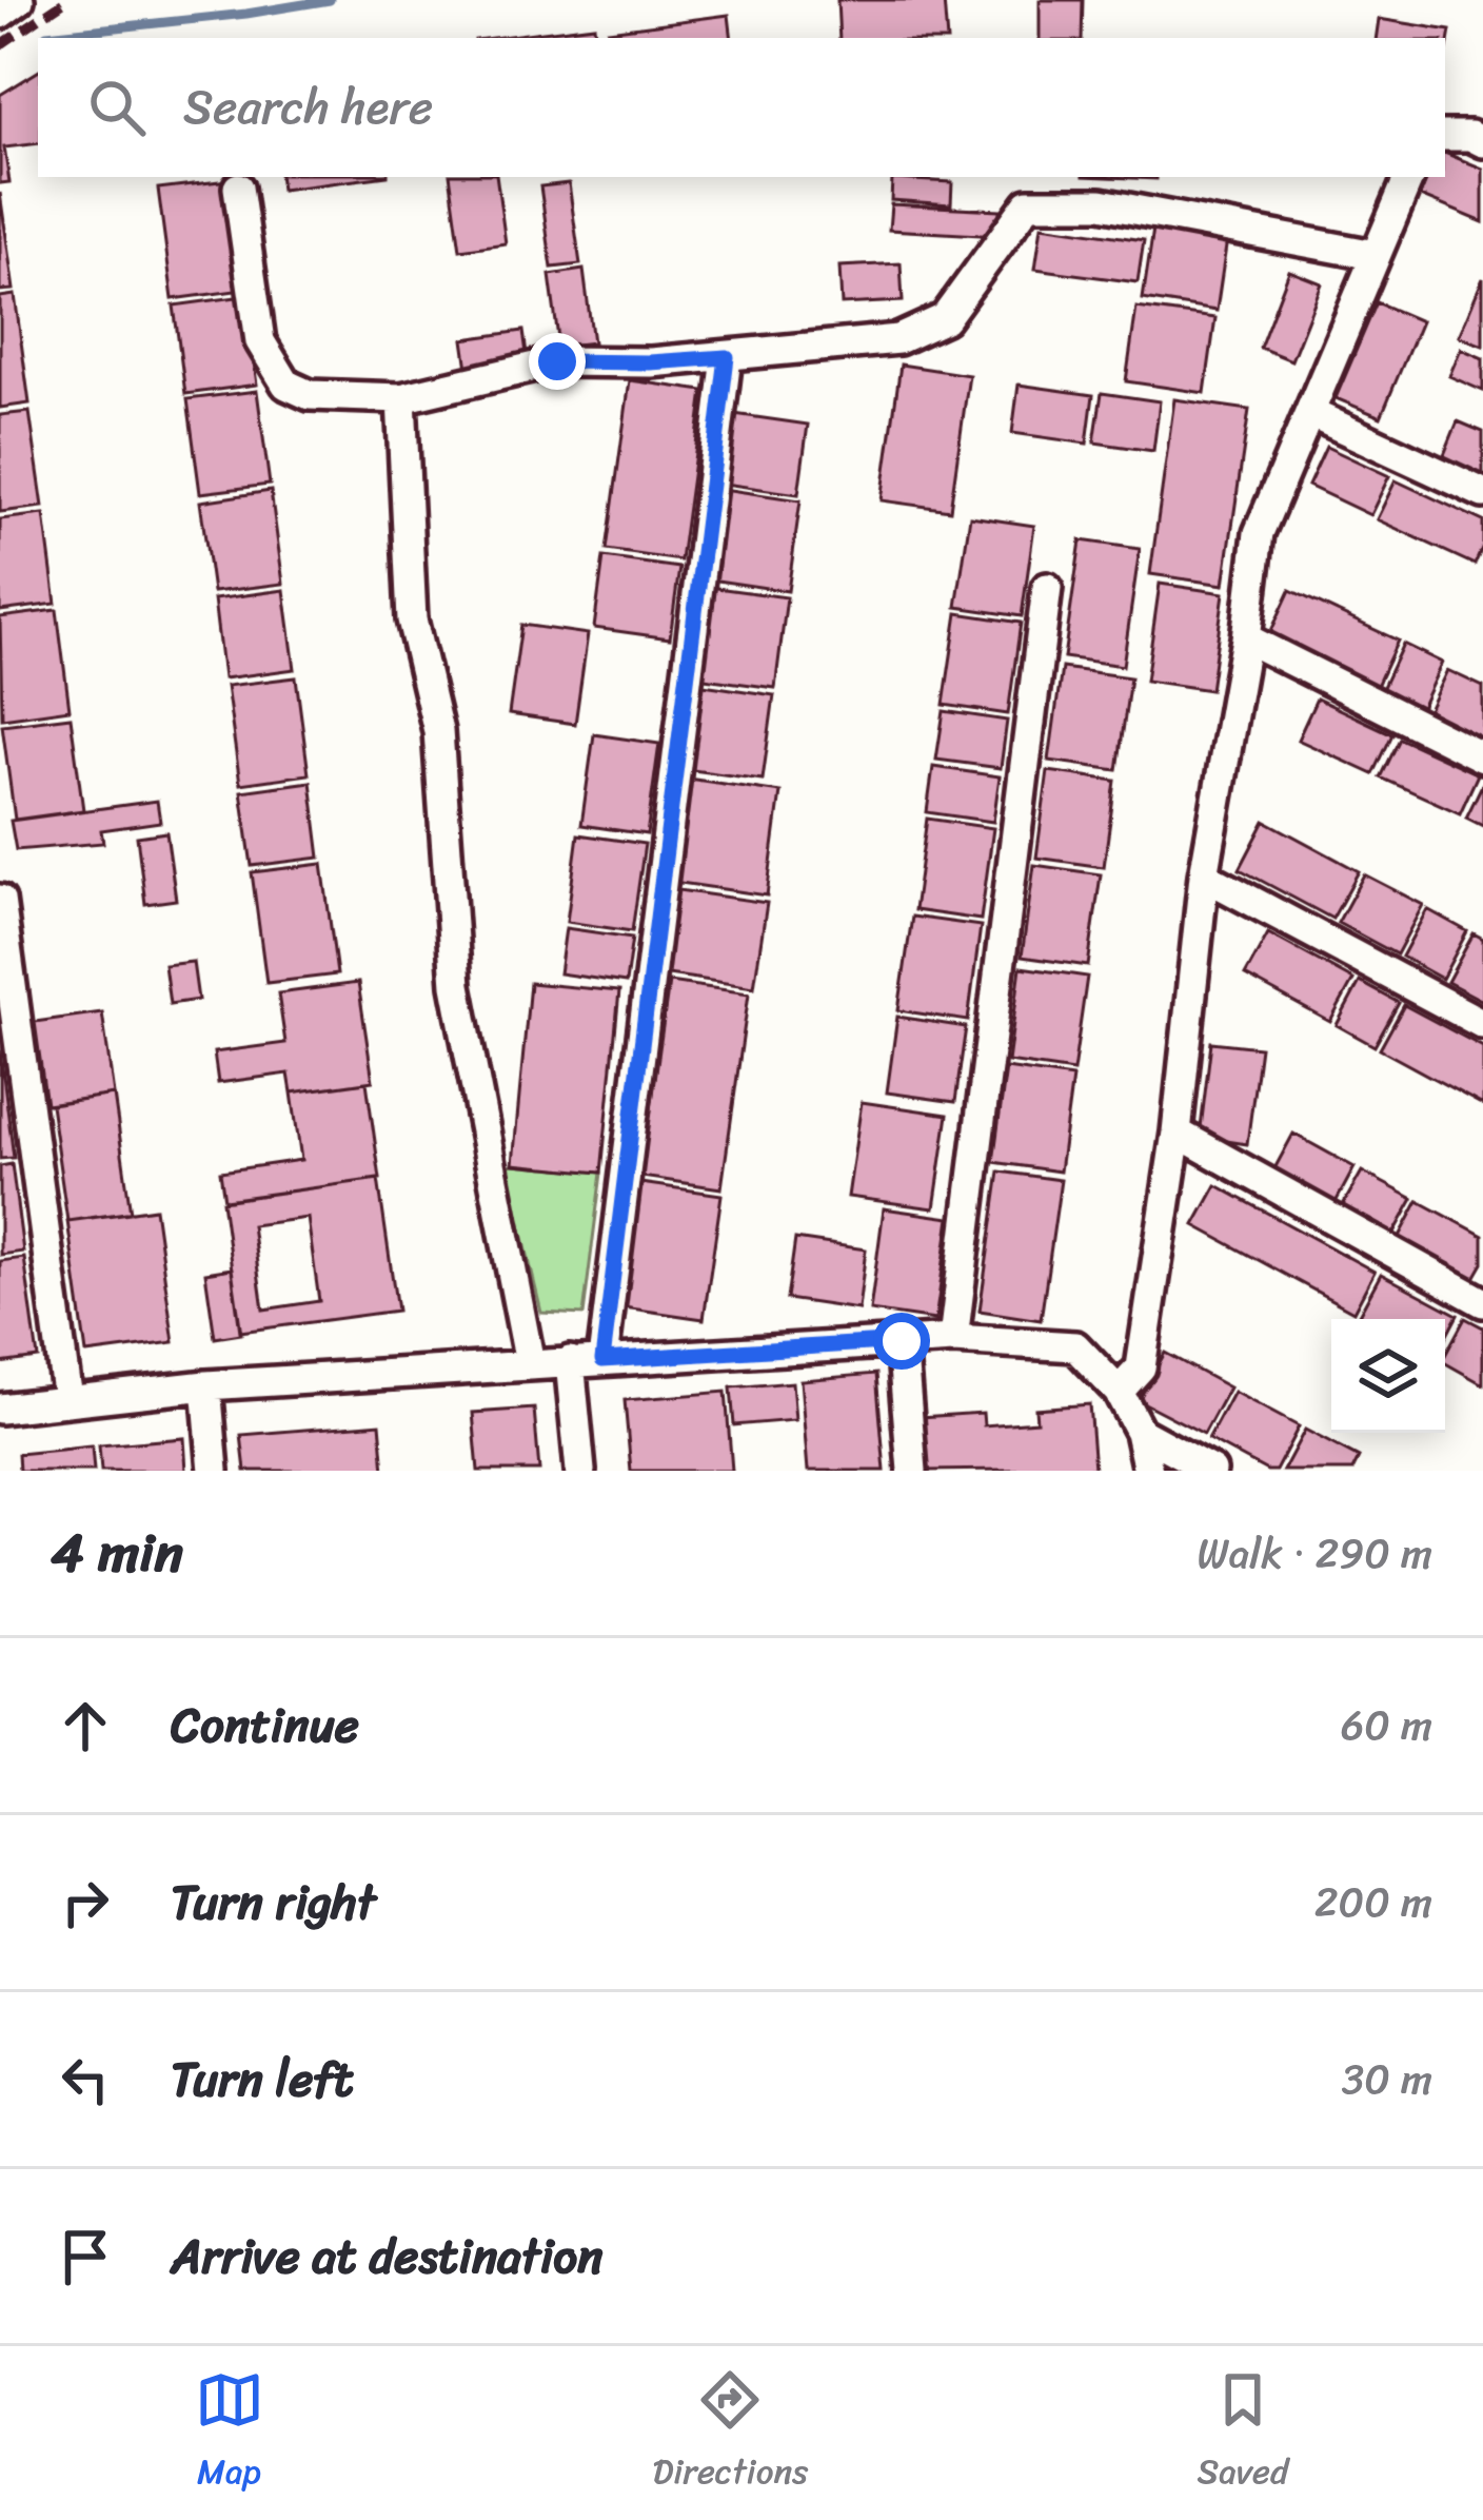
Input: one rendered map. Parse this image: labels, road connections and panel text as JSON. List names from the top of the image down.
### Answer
{
  "page": {
    "search": "Search here",
    "heading": ["4 min", "Walk · 290 m"],
    "list": [
      ["Continue", "60 m"],
      ["Turn right", "200 m"],
      ["Turn left", "30 m"],
      "Arrive at destination"
    ],
    "nav": ["Map", "Directions", "Saved"]
  }
}
